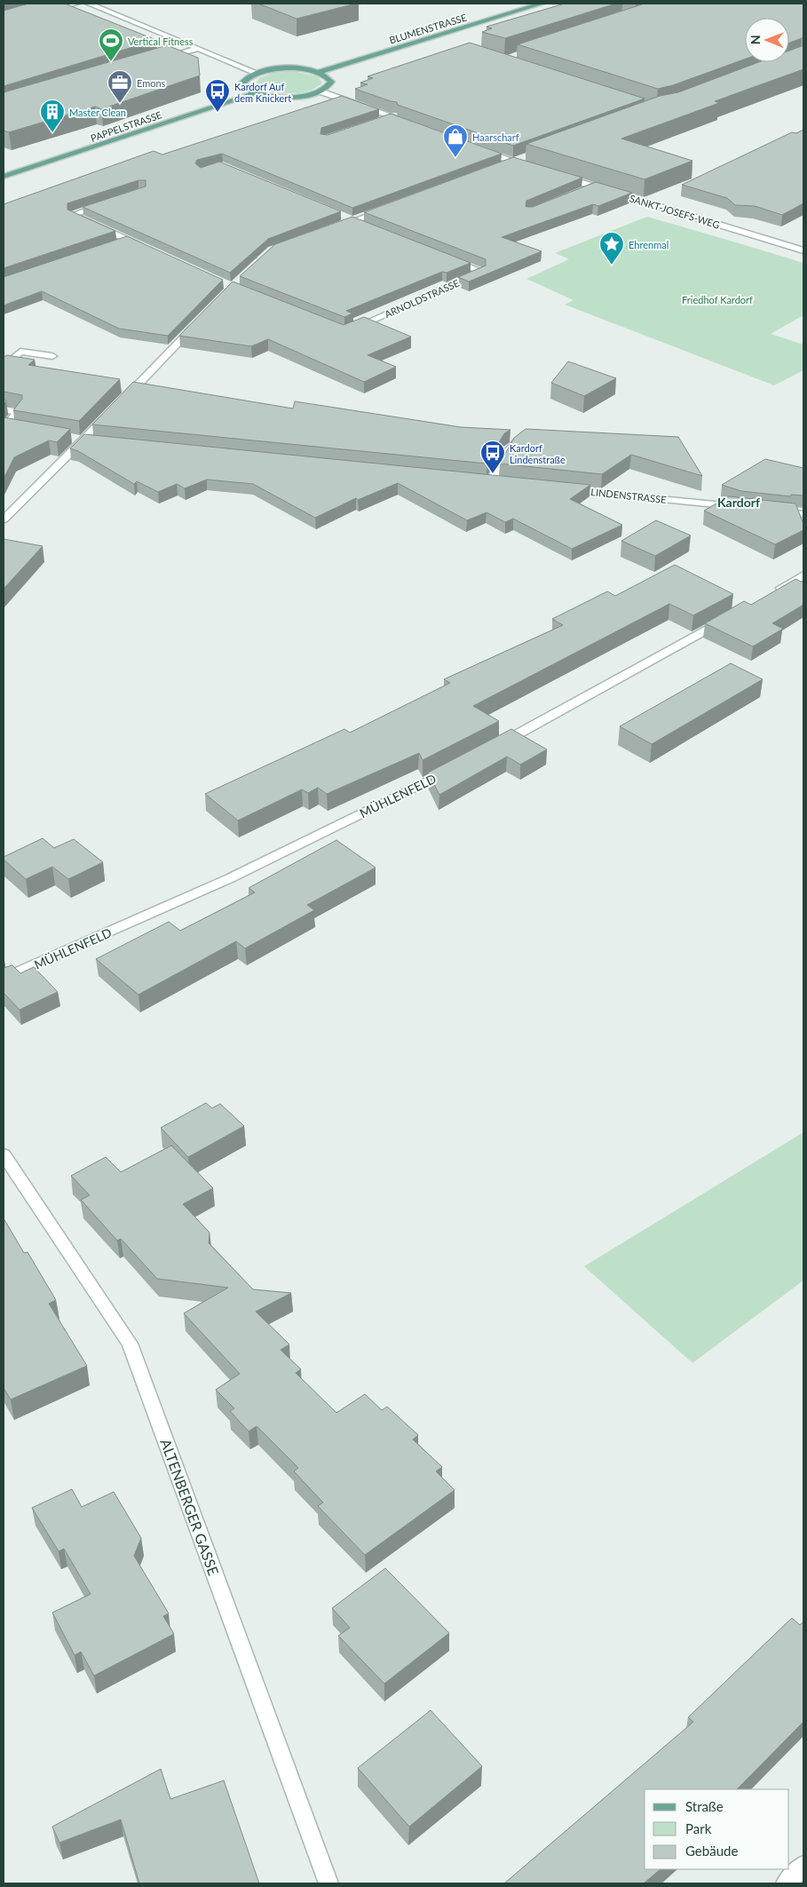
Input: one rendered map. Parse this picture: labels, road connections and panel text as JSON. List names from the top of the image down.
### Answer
{
  "streets": {
    "main road": ["BLUMENSTRASSE", "PAPPELSTRASSE"],
    "street": [
      "SANKT-JOSEFS-WEG",
      "ARNOLDSTRASSE",
      "LINDENSTRASSE",
      "MÜHLENFELD",
      "ALTENBERGER GASSE"
    ]
  },
  "districts": ["Kardorf"],
  "parks": ["Friedhof Kardorf"],
  "places": {
    "sports": ["Vertical Fitness"],
    "office": ["Emons"],
    "bus stop": ["Kardorf Auf dem Knickert", "Kardorf Lindenstraße"],
    "building": ["Master Clean"],
    "shop": ["Haarscharf"],
    "place": ["Ehrenmal"]
  },
  "legend": ["Straße", "Park", "Gebäude"],
  "north": "left"
}
